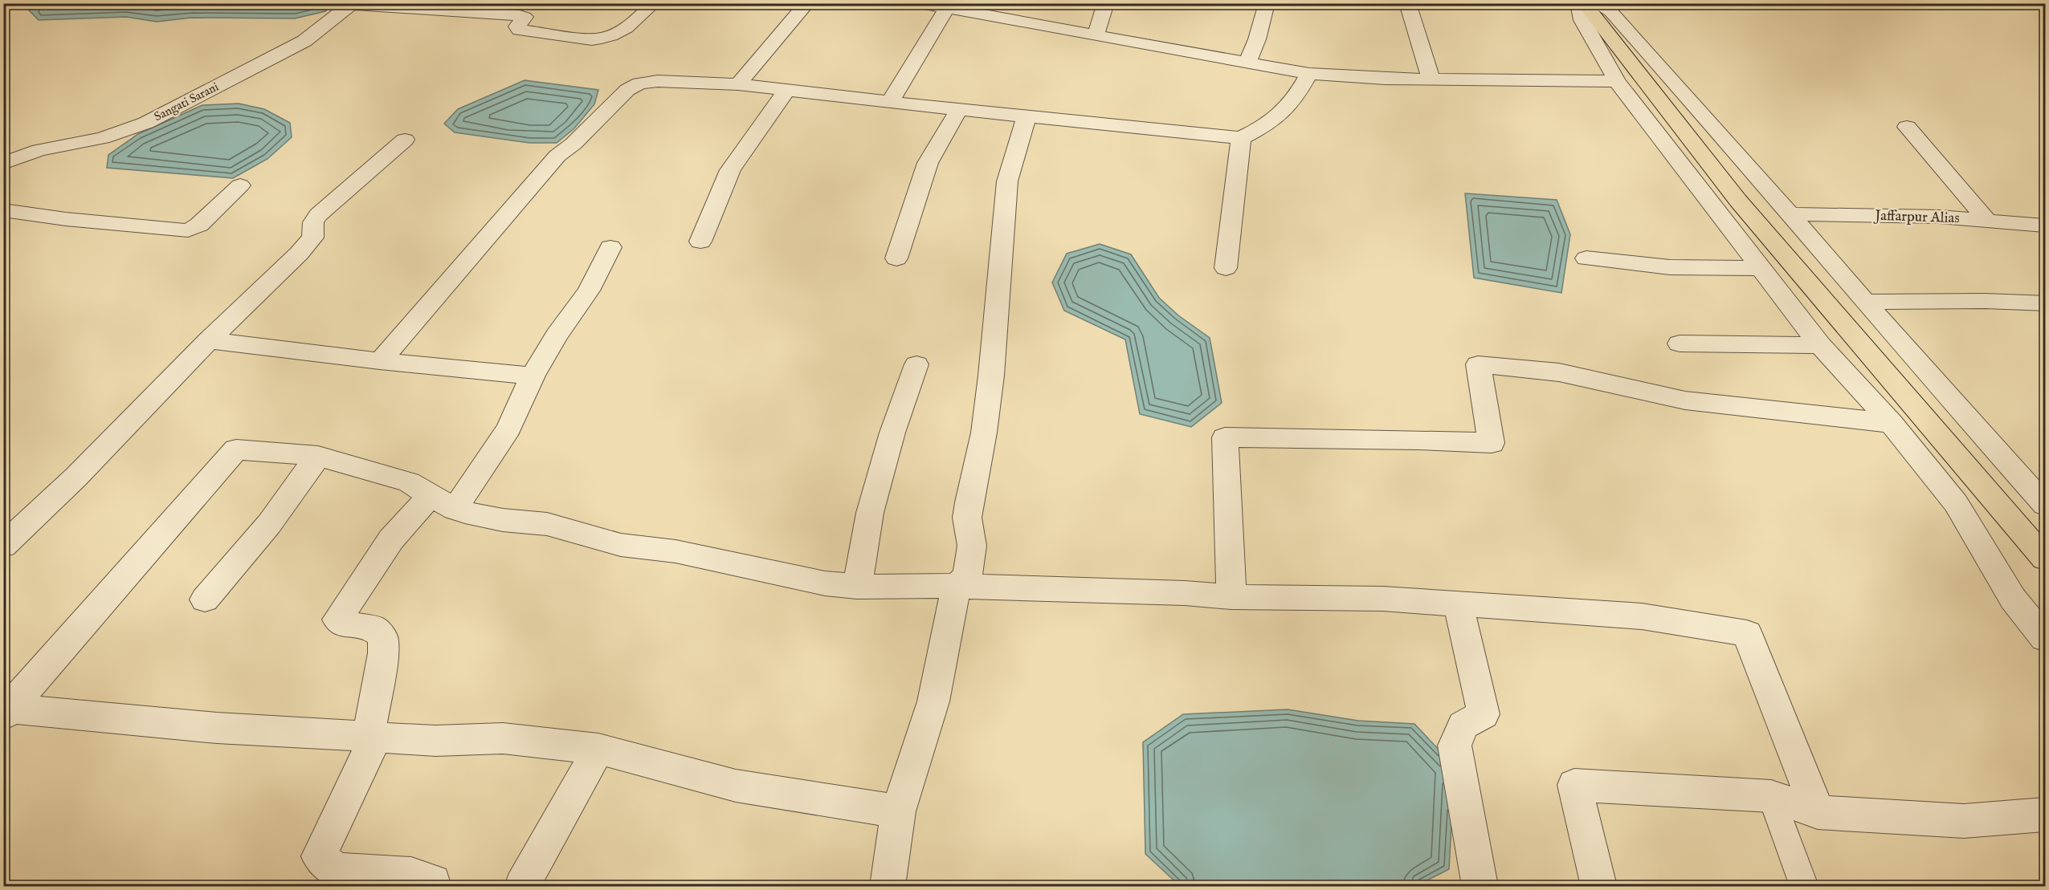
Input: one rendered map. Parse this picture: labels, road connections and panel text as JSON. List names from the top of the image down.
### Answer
{
  "streets": {
    "street": ["Sangati Sarani", "Jaffarpur Alias"]
  }
}
